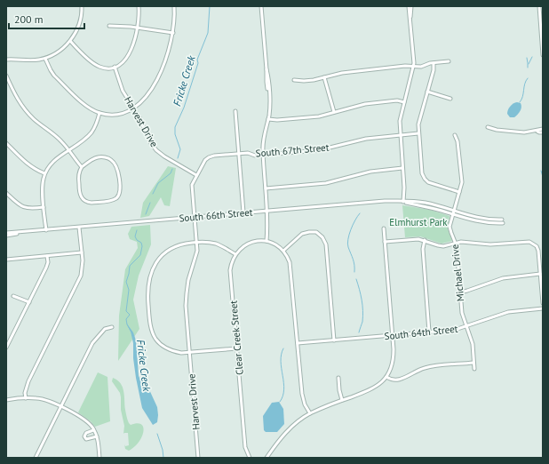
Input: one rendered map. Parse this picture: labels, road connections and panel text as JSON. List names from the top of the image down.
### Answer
{
  "streets": {
    "street": [
      "Harvest Drive",
      "South 67th Street",
      "South 66th Street",
      "Michael Drive",
      "South 64th Street",
      "Clear Creek Street"
    ]
  },
  "crossings": [
    ["Harvest Drive", "South 67th Street"],
    ["Harvest Drive", "South 66th Street"],
    ["South 66th Street", "Michael Drive"],
    ["Michael Drive", "South 64th Street"]
  ],
  "water": ["Fricke Creek"],
  "parks": ["Elmhurst Park"],
  "scale_bar": "200 m"
}
